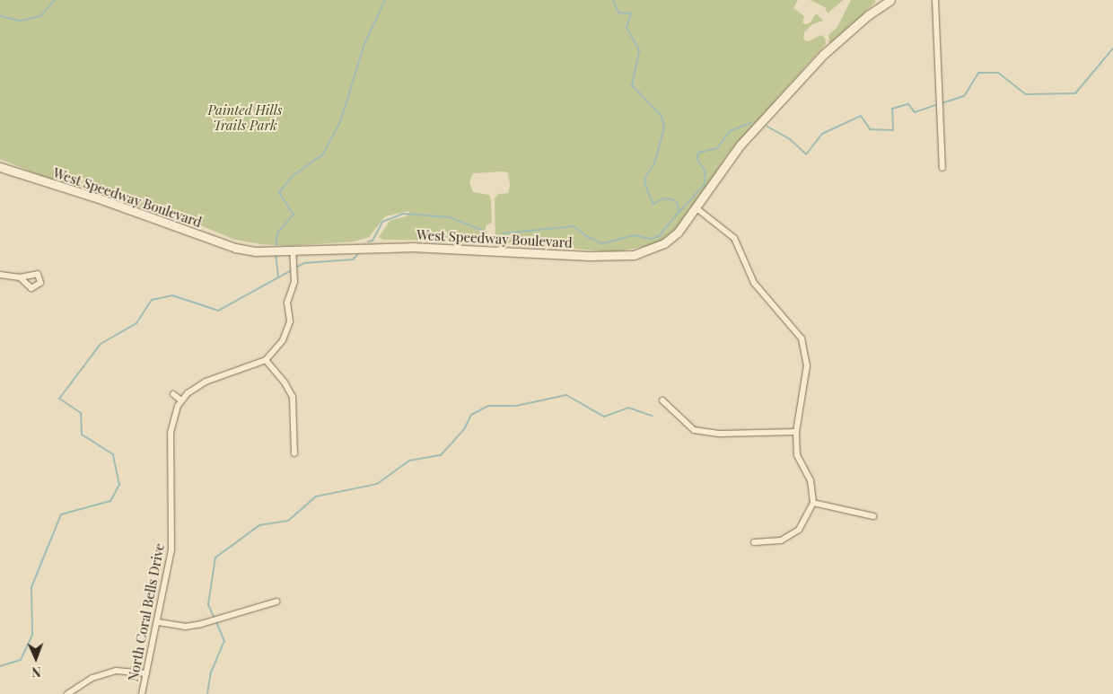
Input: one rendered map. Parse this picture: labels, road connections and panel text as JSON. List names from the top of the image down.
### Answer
{
  "streets": {
    "main road": ["West Speedway Boulevard"],
    "street": ["North Coral Bells Drive"]
  },
  "parks": ["Painted Hills Trails Park"],
  "north": "bottom"
}
